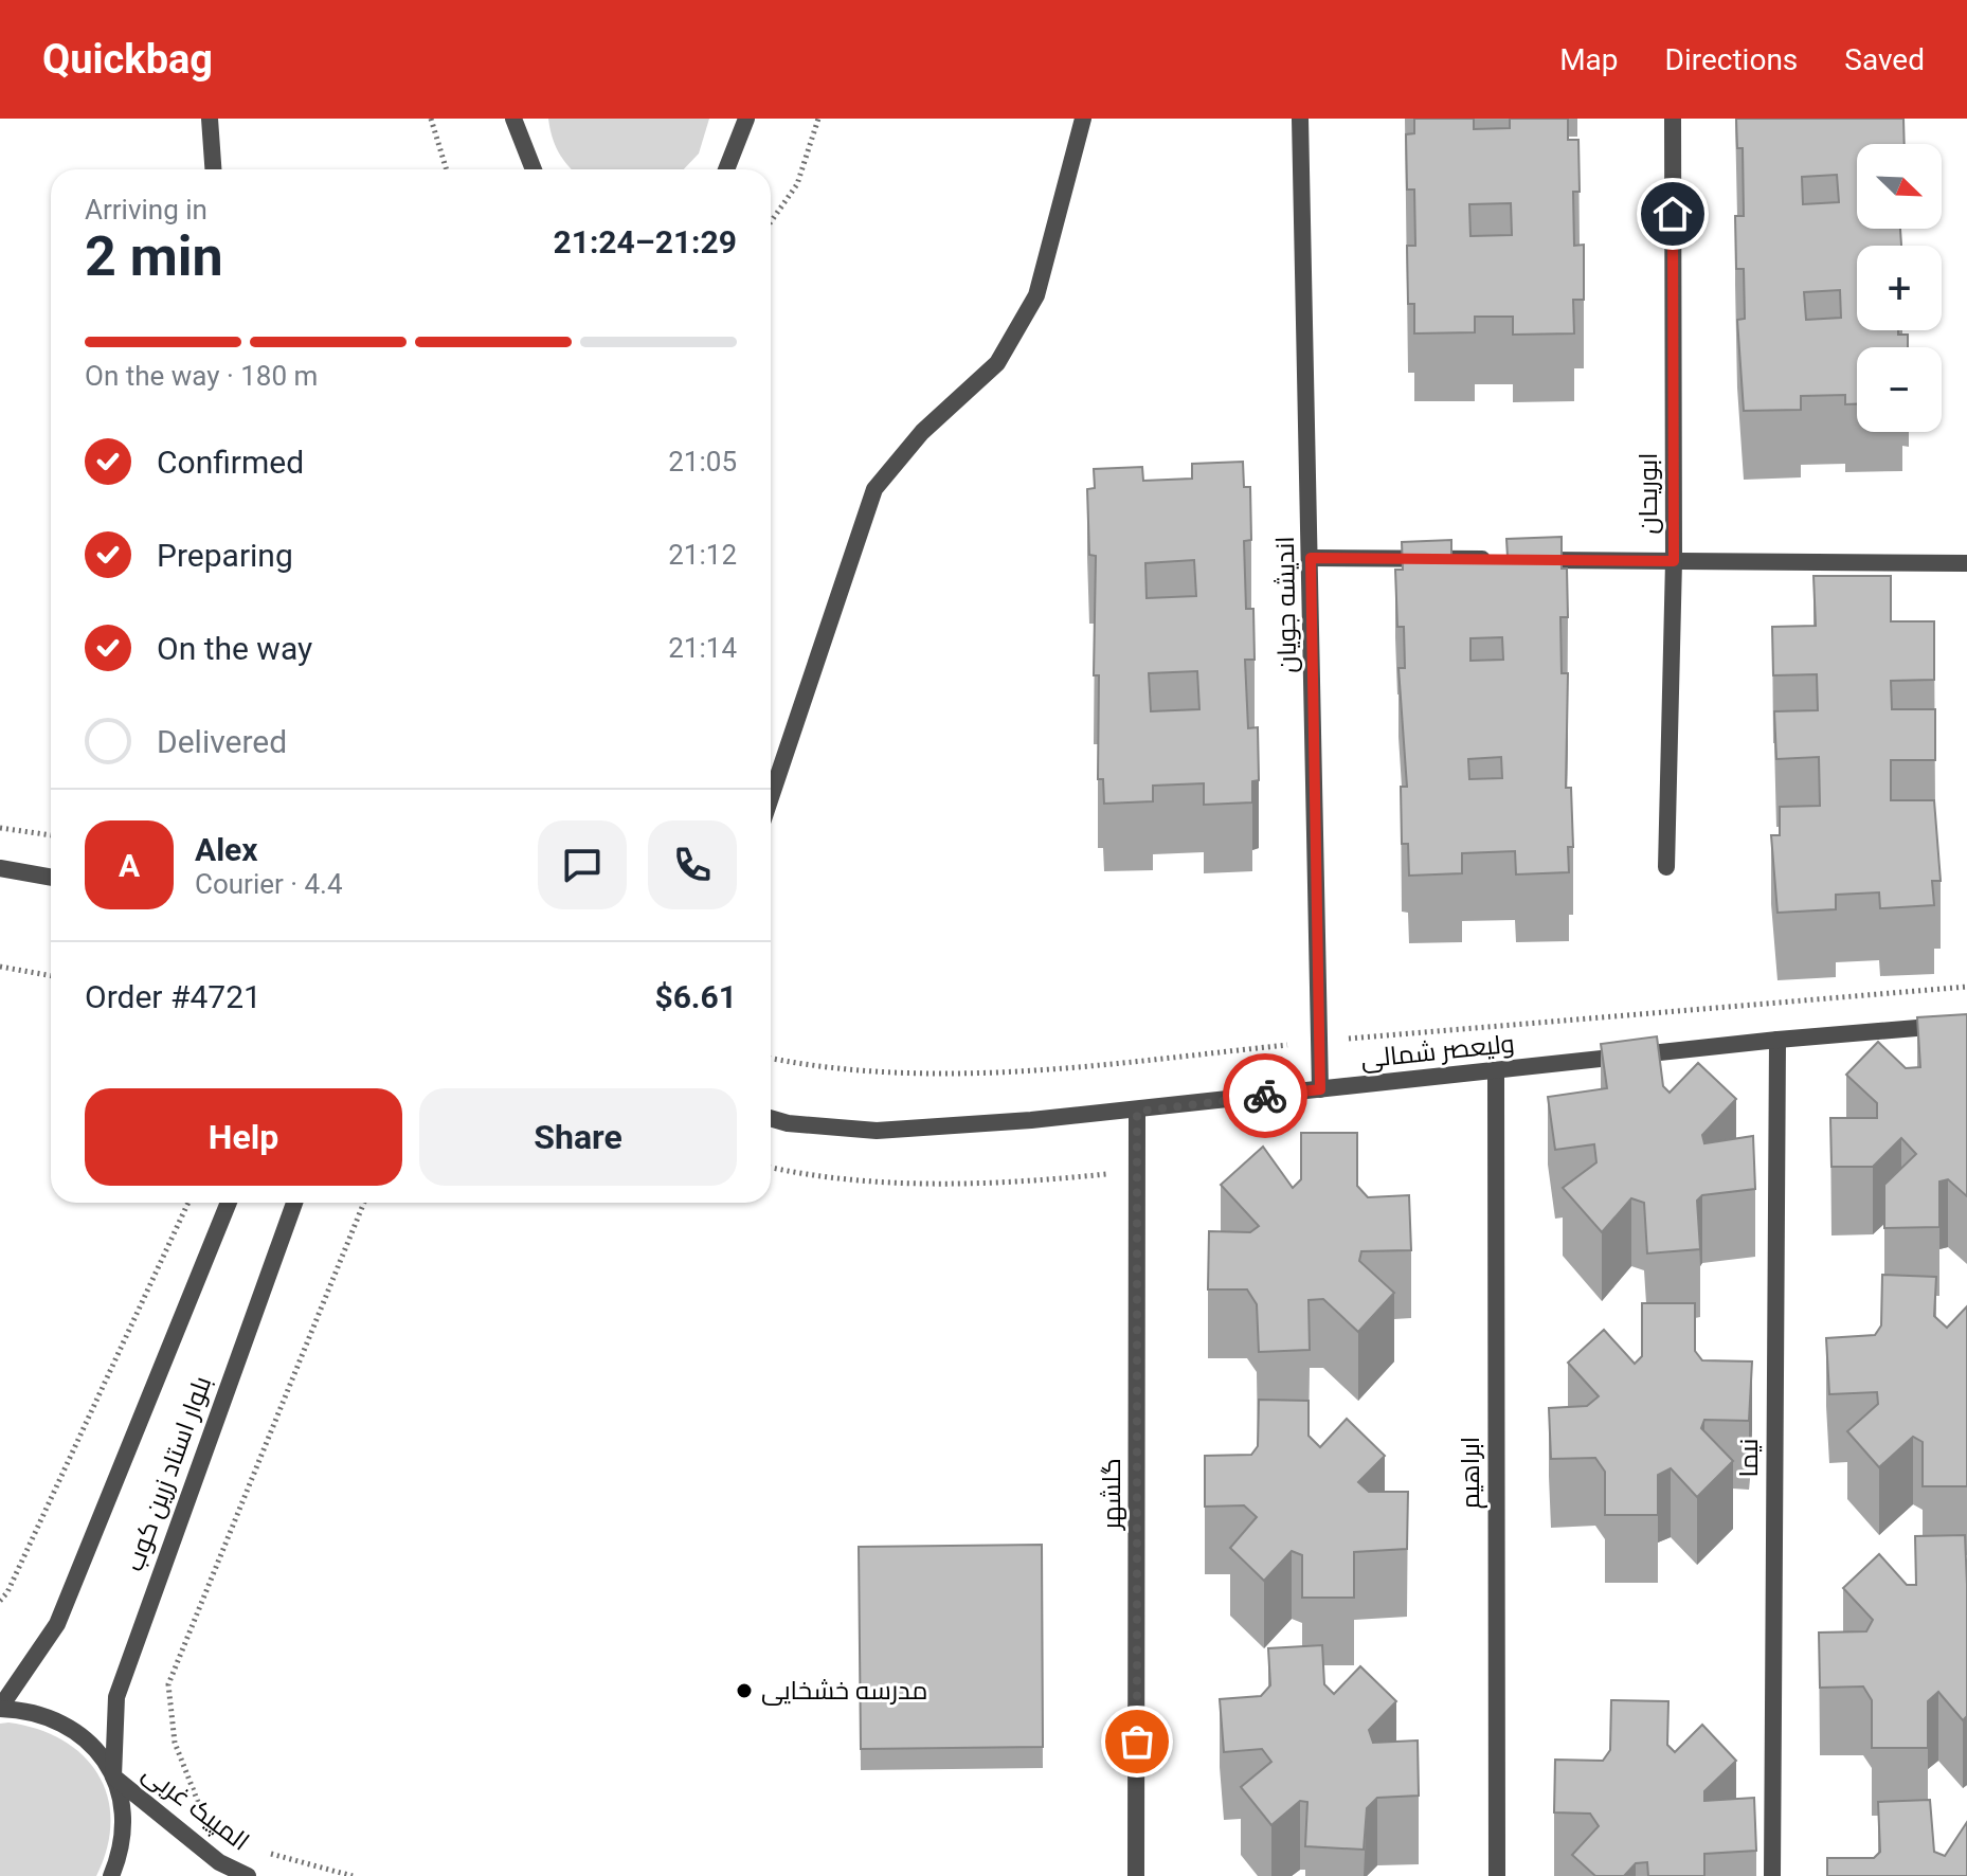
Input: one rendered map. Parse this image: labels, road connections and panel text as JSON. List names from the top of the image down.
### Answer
{
  "streets": {
    "street": [
      "ابوریحان",
      "اندیشه جویان",
      "ولیعصر شمالی",
      "نیما",
      "ابراهیم",
      "بلوار استاد زرین کوب",
      "گلشهر",
      "المپیک غربی"
    ]
  },
  "crossings": [
    ["اندیشه جویان", "ولیعصر شمالی"],
    ["ولیعصر شمالی", "نیما"],
    ["ولیعصر شمالی", "ابراهیم"],
    ["ولیعصر شمالی", "گلشهر"],
    ["بلوار استاد زرین کوب", "المپیک غربی"]
  ],
  "places": ["مدرسه خشخایی"],
  "north": "bottom right",
  "page": {
    "header": "Quickbag",
    "nav": ["Map", "Directions", "Saved"],
    "map_buttons": ["+", "−"],
    "heading": ["2 min", "Arriving in", "21:24–21:29"],
    "panel": [
      "Alex",
      "Courier · 4.4",
      "Order #4721",
      "$6.61"
    ],
    "bar": "On the way · 180 m",
    "list": [
      ["Confirmed", "21:05"],
      ["Preparing", "21:12"],
      ["On the way", "21:14"],
      "Delivered"
    ],
    "round": "A",
    "buttons": ["Help", "Share"]
  }
}
